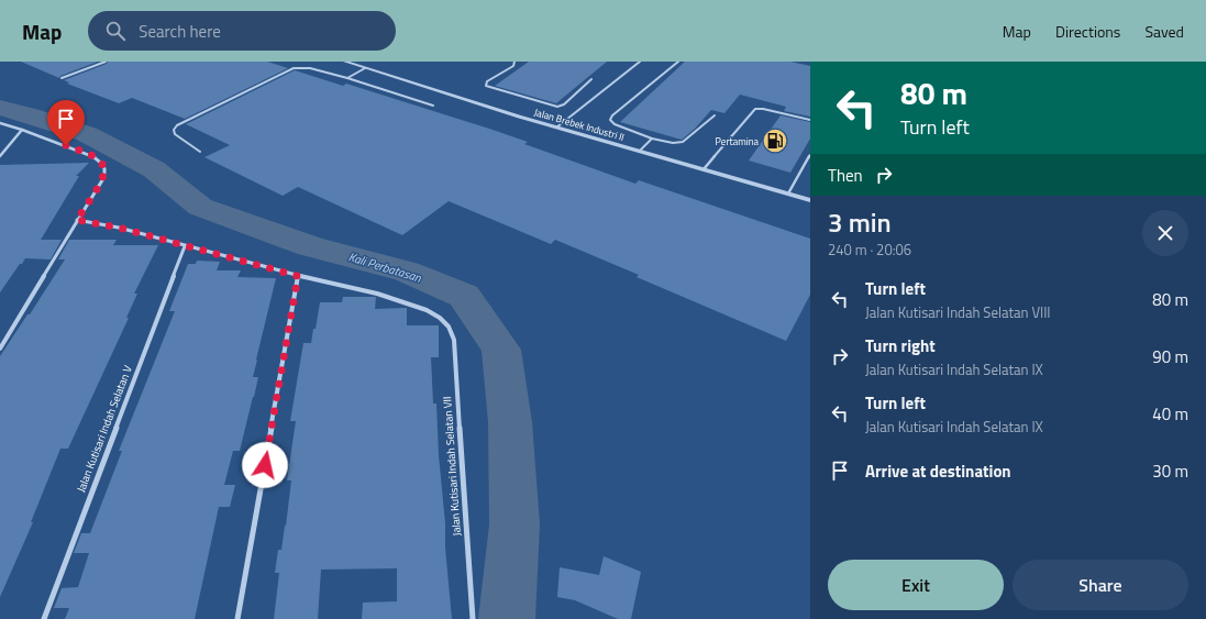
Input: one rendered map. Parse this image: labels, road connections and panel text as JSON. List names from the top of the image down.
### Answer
{
  "streets": {
    "street": ["Jalan Brebek Industri II", "Jalan Kutisari Indah Selatan V", "Jalan Kutisari Indah Selatan VII"]
  },
  "water": ["Kali Perbatasan"],
  "places": {
    "fuel station": ["Pertamina"]
  },
  "page": {
    "header": "Map",
    "search": "Search here",
    "nav": ["Map", "Directions", "Saved"],
    "turn": ["80 m", "Turn left"],
    "then": "Then",
    "heading": ["3 min", "240 m · 20:06"],
    "list": [
      {
        "name": "Turn left",
        "note": "Jalan Kutisari Indah Selatan VIII",
        "value": "80 m"
      },
      {
        "name": "Turn right",
        "note": "Jalan Kutisari Indah Selatan IX",
        "value": "90 m"
      },
      {
        "name": "Turn left",
        "note": "Jalan Kutisari Indah Selatan IX",
        "value": "40 m"
      },
      {
        "name": "Arrive at destination",
        "value": "30 m"
      }
    ],
    "buttons": ["Exit", "Share"]
  }
}
